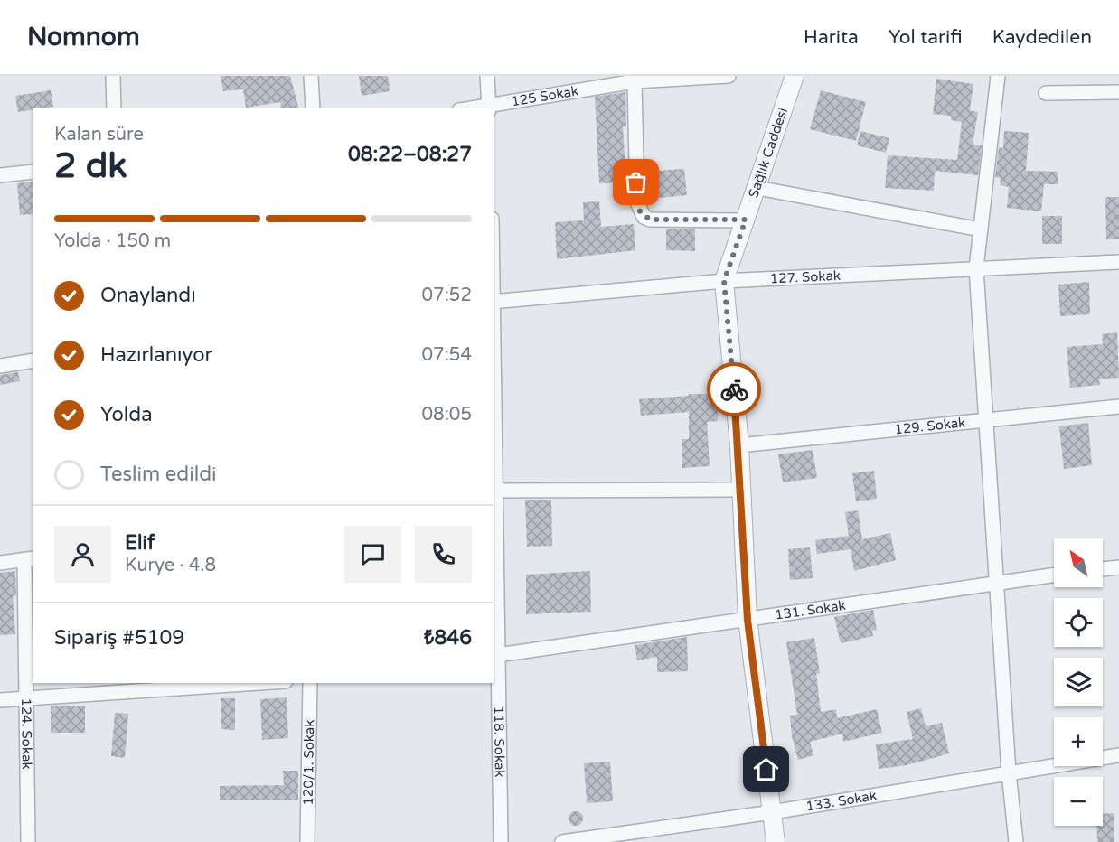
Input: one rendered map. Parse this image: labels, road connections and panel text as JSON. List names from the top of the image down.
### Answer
{
  "streets": {
    "street": [
      "125 Sokak",
      "Sağlık Caddesi",
      "127. Sokak",
      "129. Sokak",
      "131. Sokak",
      "124. Sokak",
      "118. Sokak",
      "120/1. Sokak",
      "133. Sokak"
    ]
  },
  "crossings": [
    ["Sağlık Caddesi", "127. Sokak"],
    ["Sağlık Caddesi", "129. Sokak"],
    ["Sağlık Caddesi", "131. Sokak"],
    ["Sağlık Caddesi", "133. Sokak"],
    ["127. Sokak", "118. Sokak"],
    ["131. Sokak", "118. Sokak"]
  ],
  "north": "top left",
  "page": {
    "header": "Nomnom",
    "nav": ["Harita", "Yol tarifi", "Kaydedilen"],
    "heading": ["2 dk", "Kalan süre", "08:22–08:27"],
    "panel": [
      "Elif",
      "Kurye · 4.8",
      "Sipariş #5109",
      "₺846"
    ],
    "bar": "Yolda · 150 m",
    "list": [
      ["Onaylandı", "07:52"],
      ["Hazırlanıyor", "07:54"],
      ["Yolda", "08:05"],
      "Teslim edildi"
    ],
    "map_buttons": ["+", "−"]
  }
}
